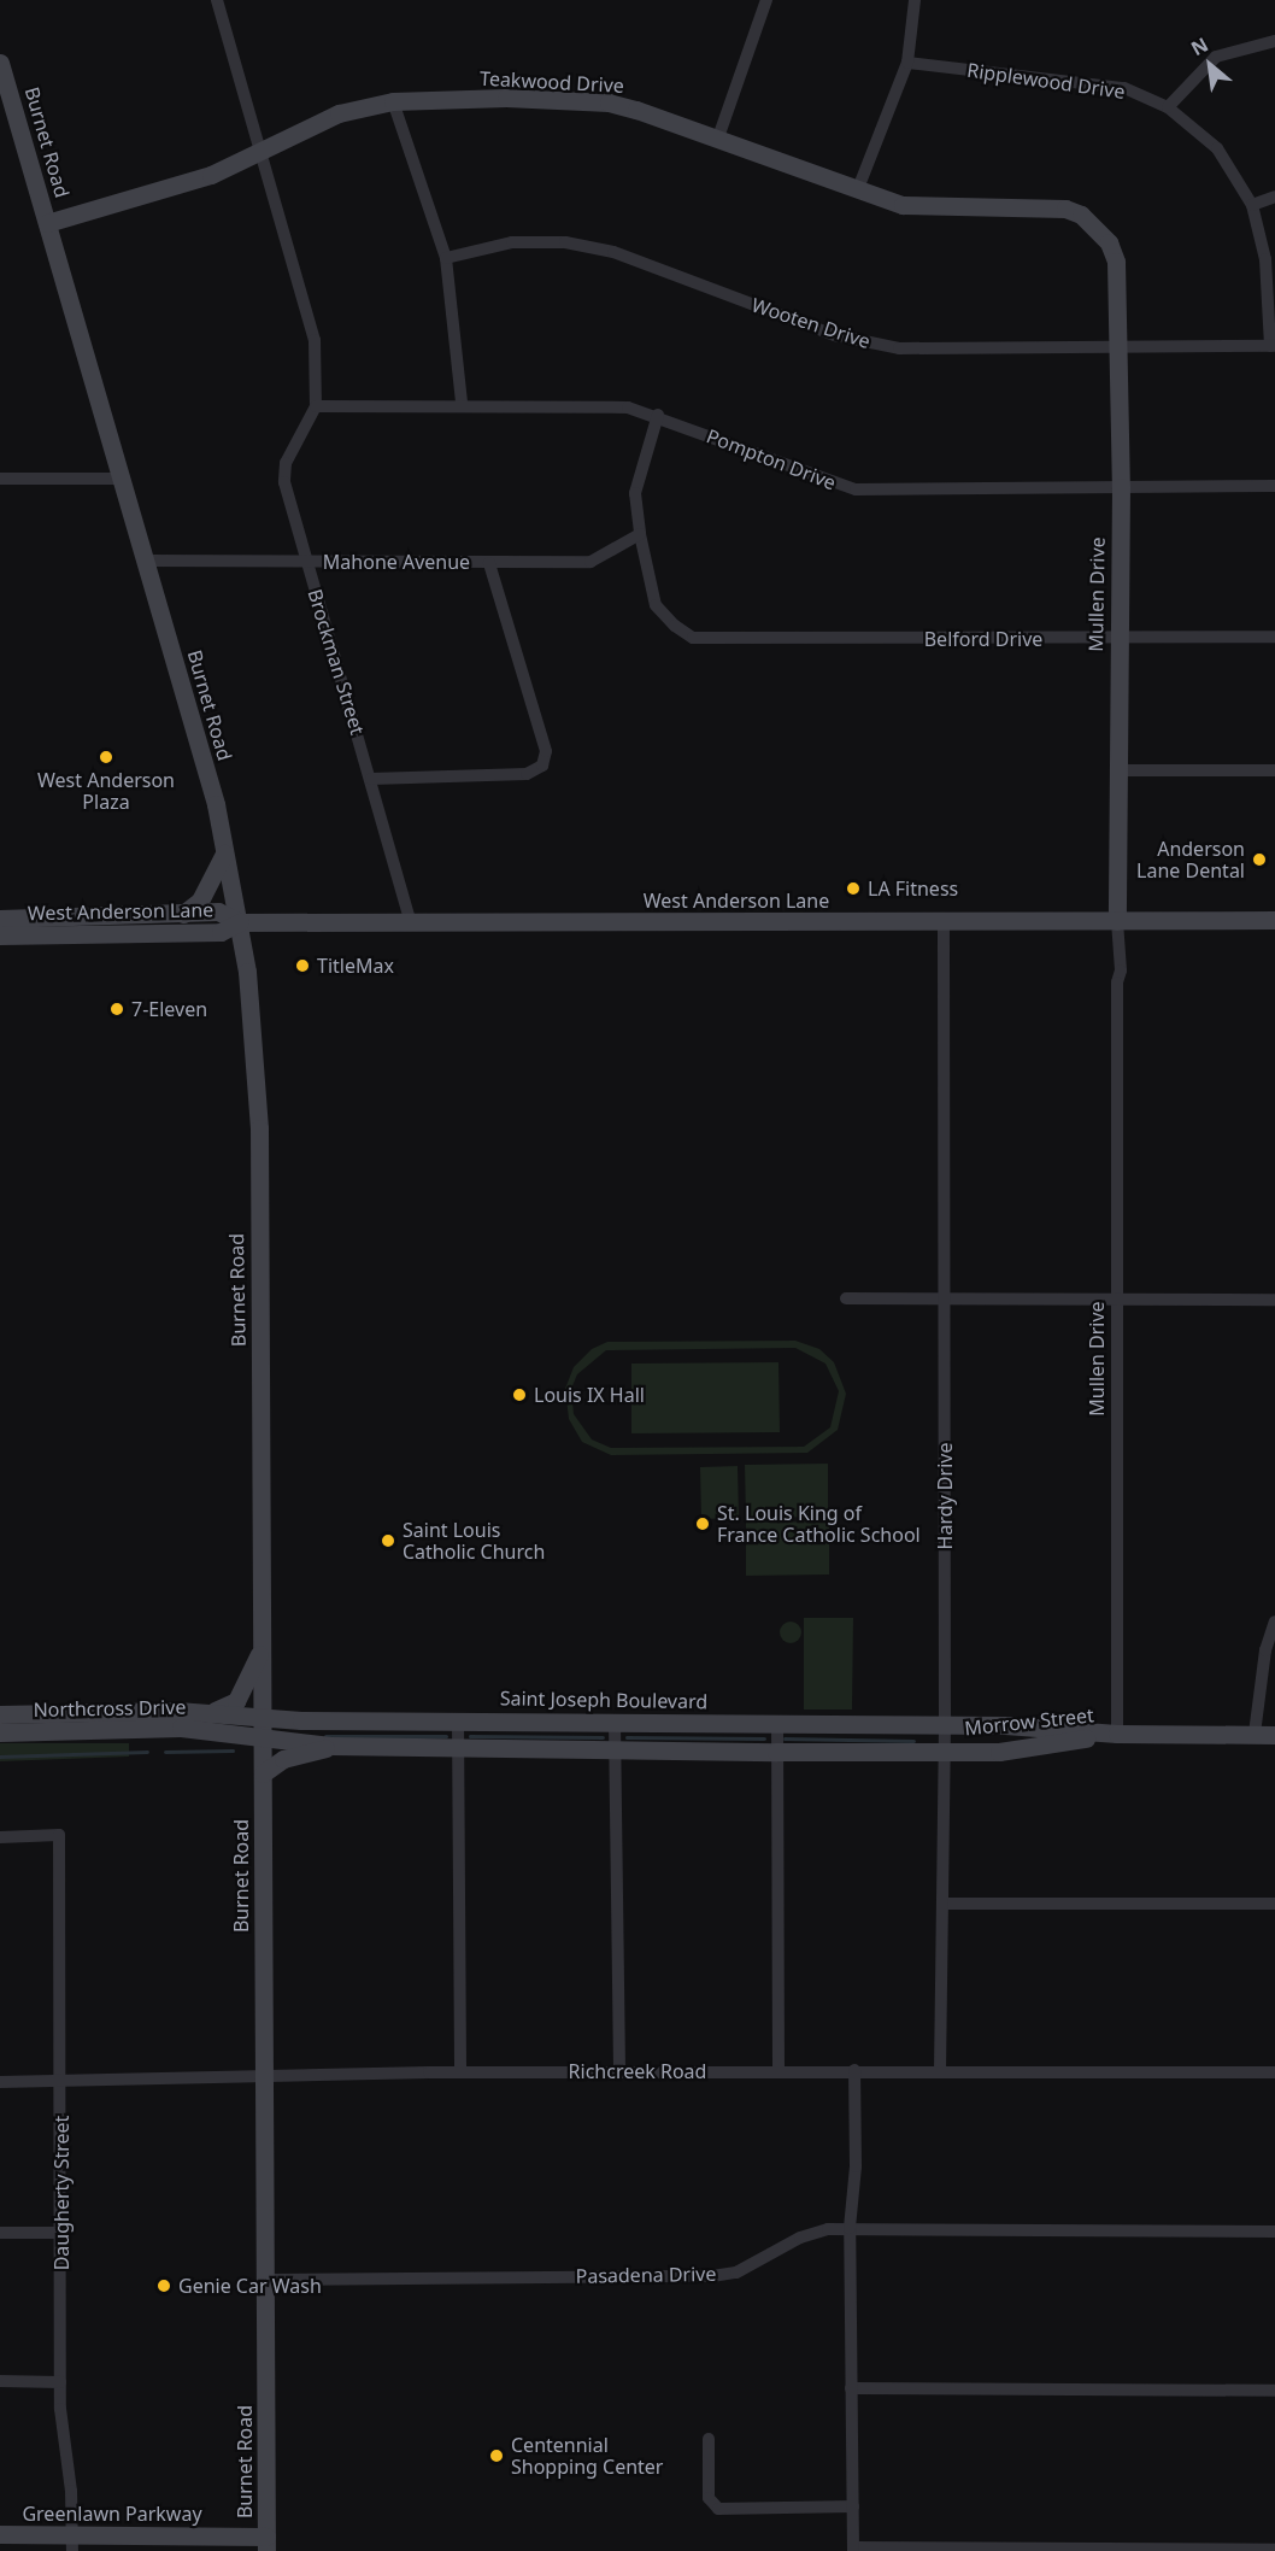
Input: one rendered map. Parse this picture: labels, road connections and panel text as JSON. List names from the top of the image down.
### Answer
{
  "streets": {
    "street": [
      "Ripplewood Drive",
      "Teakwood Drive",
      "Burnet Road",
      "Wooten Drive",
      "Pompton Drive",
      "Mahone Avenue",
      "Mullen Drive",
      "Belford Drive",
      "Brockman Street",
      "West Anderson Lane",
      "Hardy Drive",
      "Saint Joseph Boulevard",
      "Northcross Drive",
      "Morrow Street",
      "Richcreek Road",
      "Daugherty Street",
      "Pasadena Drive",
      "Greenlawn Parkway"
    ]
  },
  "crossings": [
    ["Ripplewood Drive", "Wooten Drive"],
    ["Teakwood Drive", "Burnet Road"],
    ["Teakwood Drive", "Mullen Drive"],
    ["Burnet Road", "Mahone Avenue"],
    ["Burnet Road", "West Anderson Lane"],
    ["Burnet Road", "Saint Joseph Boulevard"],
    ["Burnet Road", "Northcross Drive"],
    ["Burnet Road", "Richcreek Road"],
    ["Burnet Road", "Pasadena Drive"],
    ["Burnet Road", "Greenlawn Parkway"],
    ["Wooten Drive", "Mullen Drive"],
    ["Pompton Drive", "Mullen Drive"],
    ["Pompton Drive", "Brockman Street"],
    ["Mahone Avenue", "Belford Drive"],
    ["Mahone Avenue", "Brockman Street"],
    ["Mullen Drive", "Belford Drive"],
    ["Mullen Drive", "West Anderson Lane"],
    ["Mullen Drive", "Morrow Street"],
    ["Brockman Street", "West Anderson Lane"],
    ["West Anderson Lane", "Hardy Drive"],
    ["Hardy Drive", "Saint Joseph Boulevard"],
    ["Hardy Drive", "Morrow Street"],
    ["Hardy Drive", "Richcreek Road"],
    ["Saint Joseph Boulevard", "Northcross Drive"],
    ["Saint Joseph Boulevard", "Morrow Street"],
    ["Richcreek Road", "Daugherty Street"],
    ["Daugherty Street", "Greenlawn Parkway"]
  ],
  "places": [
    "West Anderson Plaza",
    "Anderson Lane Dental",
    "LA Fitness",
    "TitleMax",
    "7-Eleven",
    "Louis IX Hall",
    "St. Louis King of France Catholic School",
    "Saint Louis Catholic Church",
    "Genie Car Wash",
    "Centennial Shopping Center"
  ],
  "north": "top left"
}
